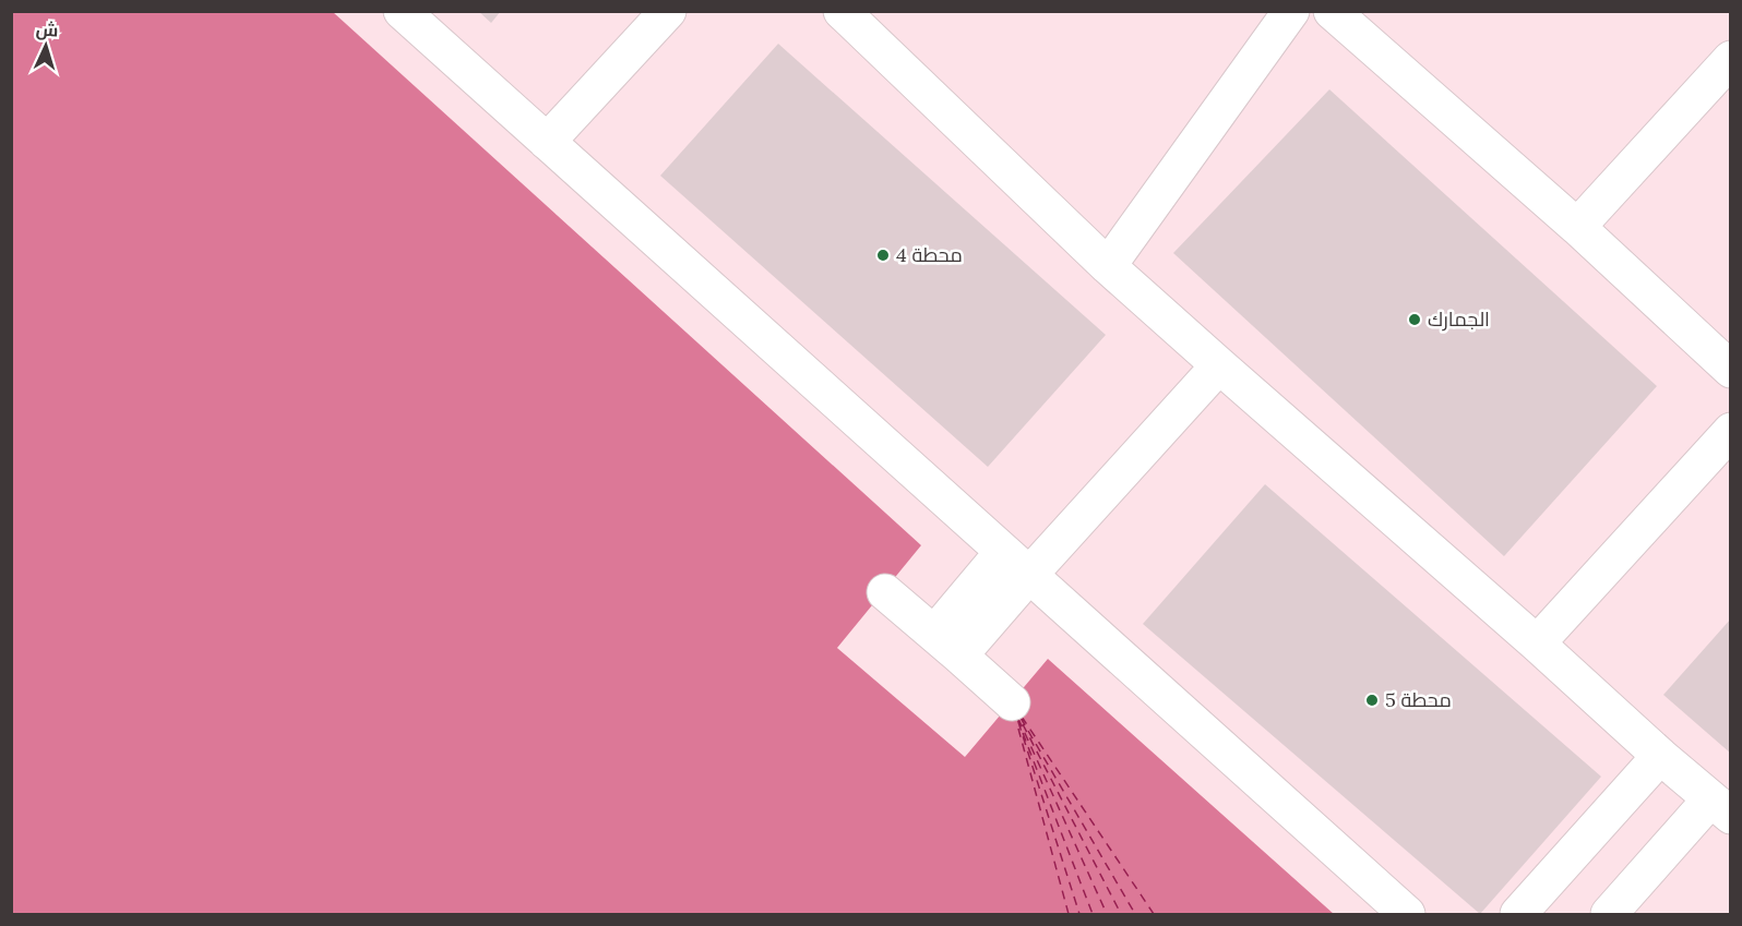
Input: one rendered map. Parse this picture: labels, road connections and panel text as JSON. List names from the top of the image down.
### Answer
{
  "places": ["محطة 4", "الجمارك", "محطة 5"],
  "north": "top"
}
